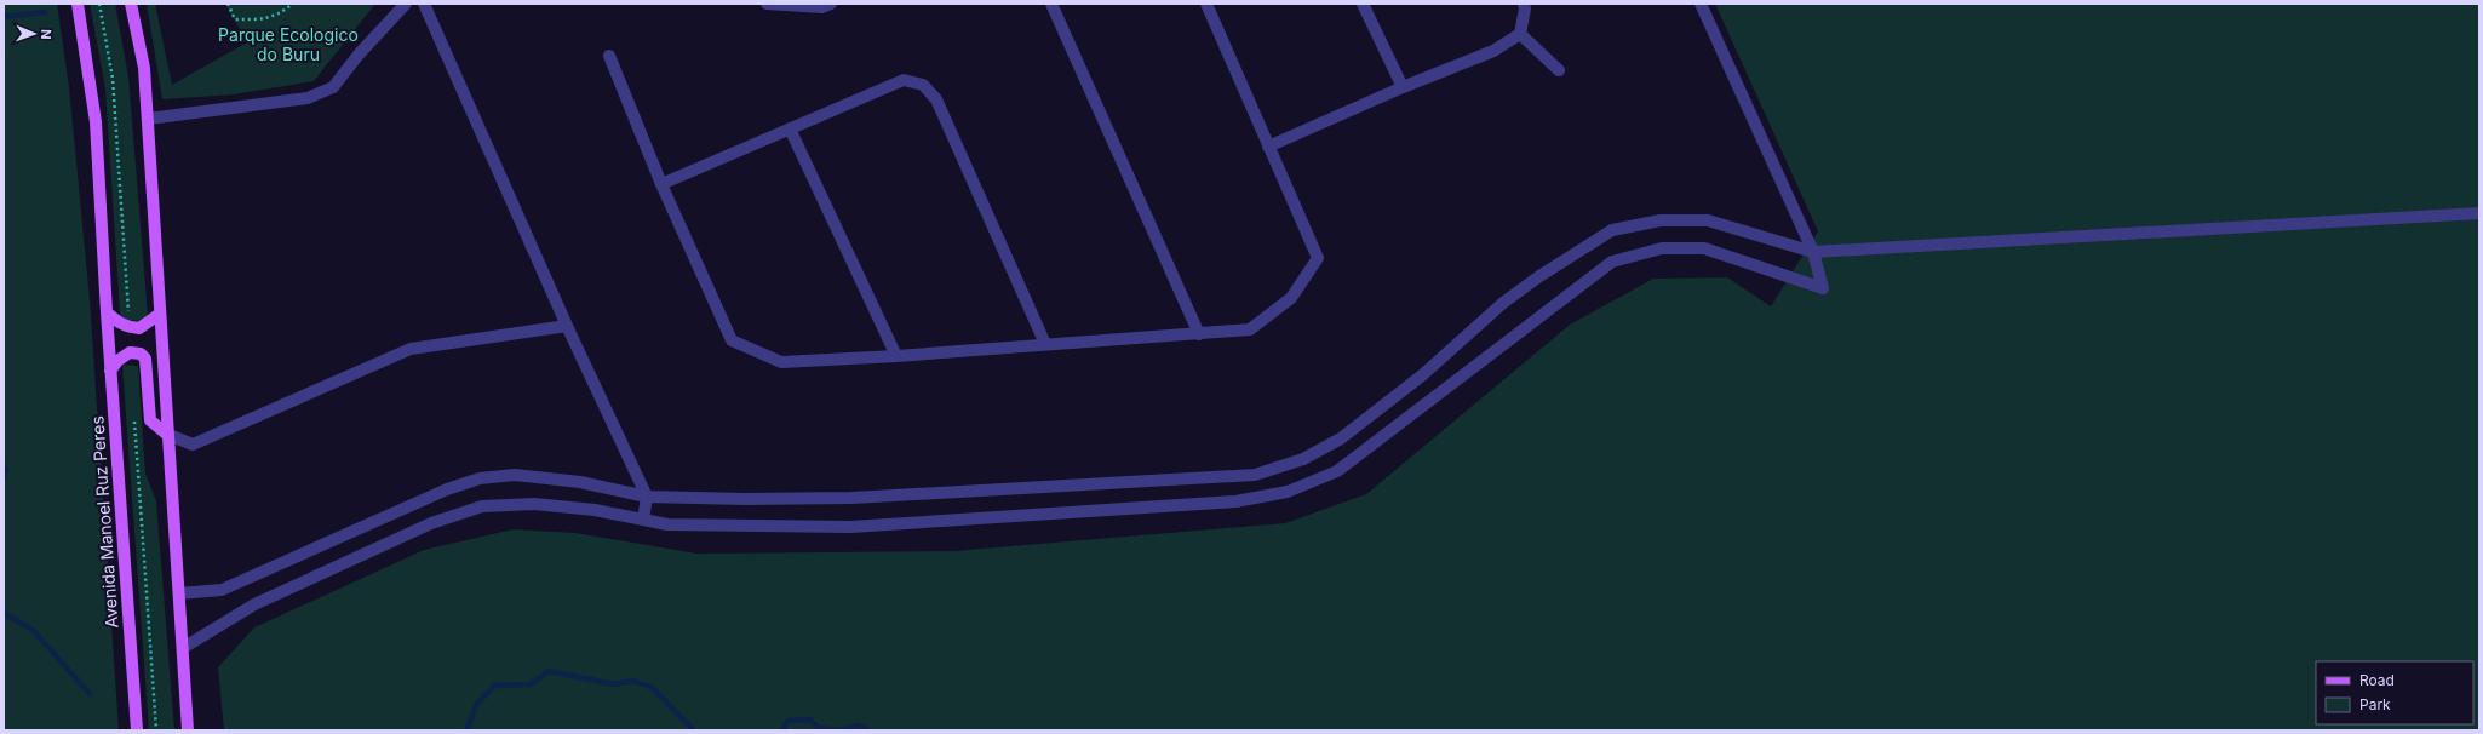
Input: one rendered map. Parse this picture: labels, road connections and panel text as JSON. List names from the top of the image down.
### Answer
{
  "streets": {
    "main road": ["Avenida Manoel Ruz Peres"]
  },
  "parks": ["Parque Ecologico do Buru"],
  "legend": ["Road", "Park"],
  "north": "right"
}
